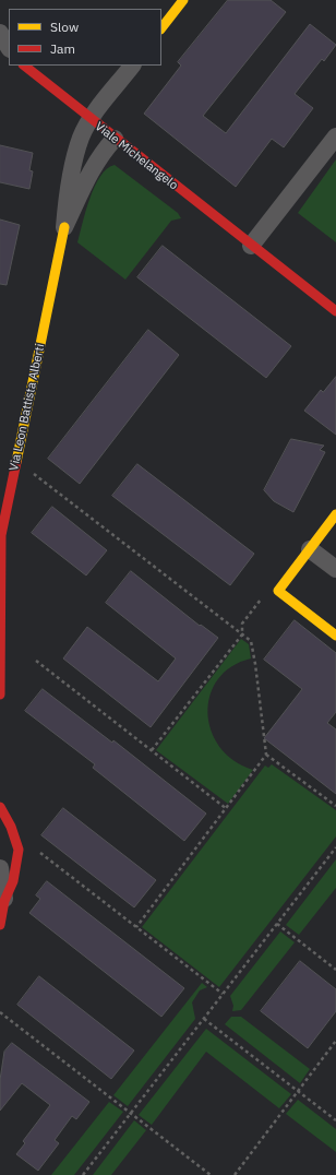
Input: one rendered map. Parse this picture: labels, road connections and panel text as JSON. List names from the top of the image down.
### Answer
{
  "streets": {
    "street": ["Viale Michelangelo", "Via Leon Battista Alberti"]
  },
  "crossings": [
    ["Viale Michelangelo", "Via Leon Battista Alberti"]
  ],
  "legend": ["Slow", "Jam"]
}
